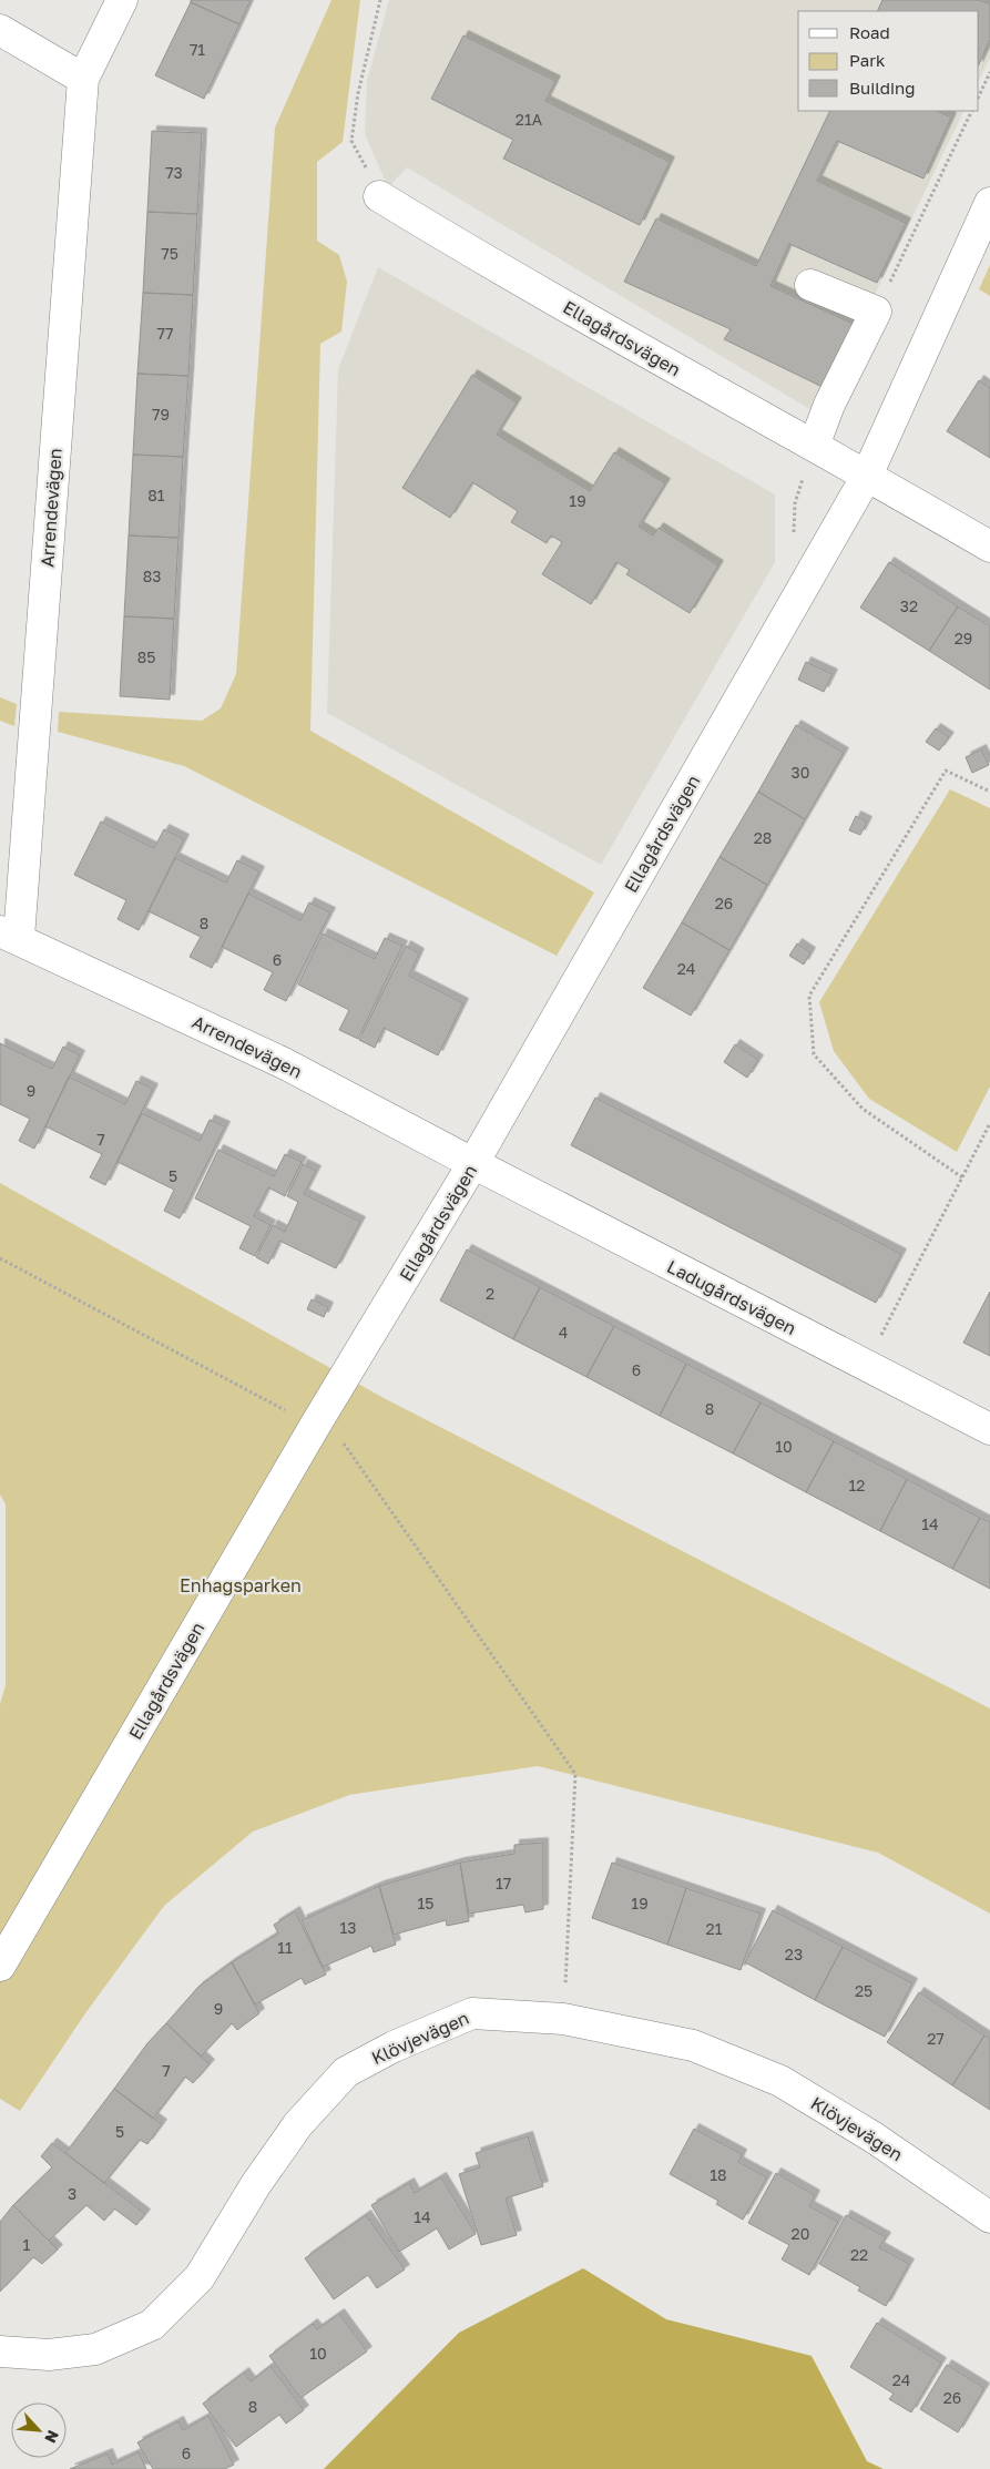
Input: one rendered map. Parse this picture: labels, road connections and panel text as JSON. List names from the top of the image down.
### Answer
{
  "streets": {
    "street": [
      "Ellagårdsvägen",
      "Arrendevägen",
      "Ladugårdsvägen",
      "Klövjevägen"
    ]
  },
  "crossings": [
    ["Ellagårdsvägen", "Arrendevägen"],
    ["Ellagårdsvägen", "Ladugårdsvägen"],
    ["Arrendevägen", "Ladugårdsvägen"]
  ],
  "parks": ["Enhagsparken"],
  "house_numbers": [
    "71",
    "21A",
    "73",
    "75",
    "77",
    "79",
    "81",
    "19",
    "83",
    "32",
    "29",
    "85",
    "30",
    "28",
    "26",
    "8",
    "6",
    "24",
    "9",
    "7",
    "5",
    "2",
    "4",
    "6",
    "8",
    "10",
    "12",
    "14",
    "17",
    "15",
    "19",
    "13",
    "21",
    "11",
    "23",
    "25",
    "9",
    "27",
    "7",
    "5",
    "18",
    "3",
    "14",
    "20",
    "1",
    "22",
    "10",
    "24",
    "26",
    "8",
    "6"
  ],
  "legend": ["Road", "Park", "Building"],
  "north": "bottom right"
}
